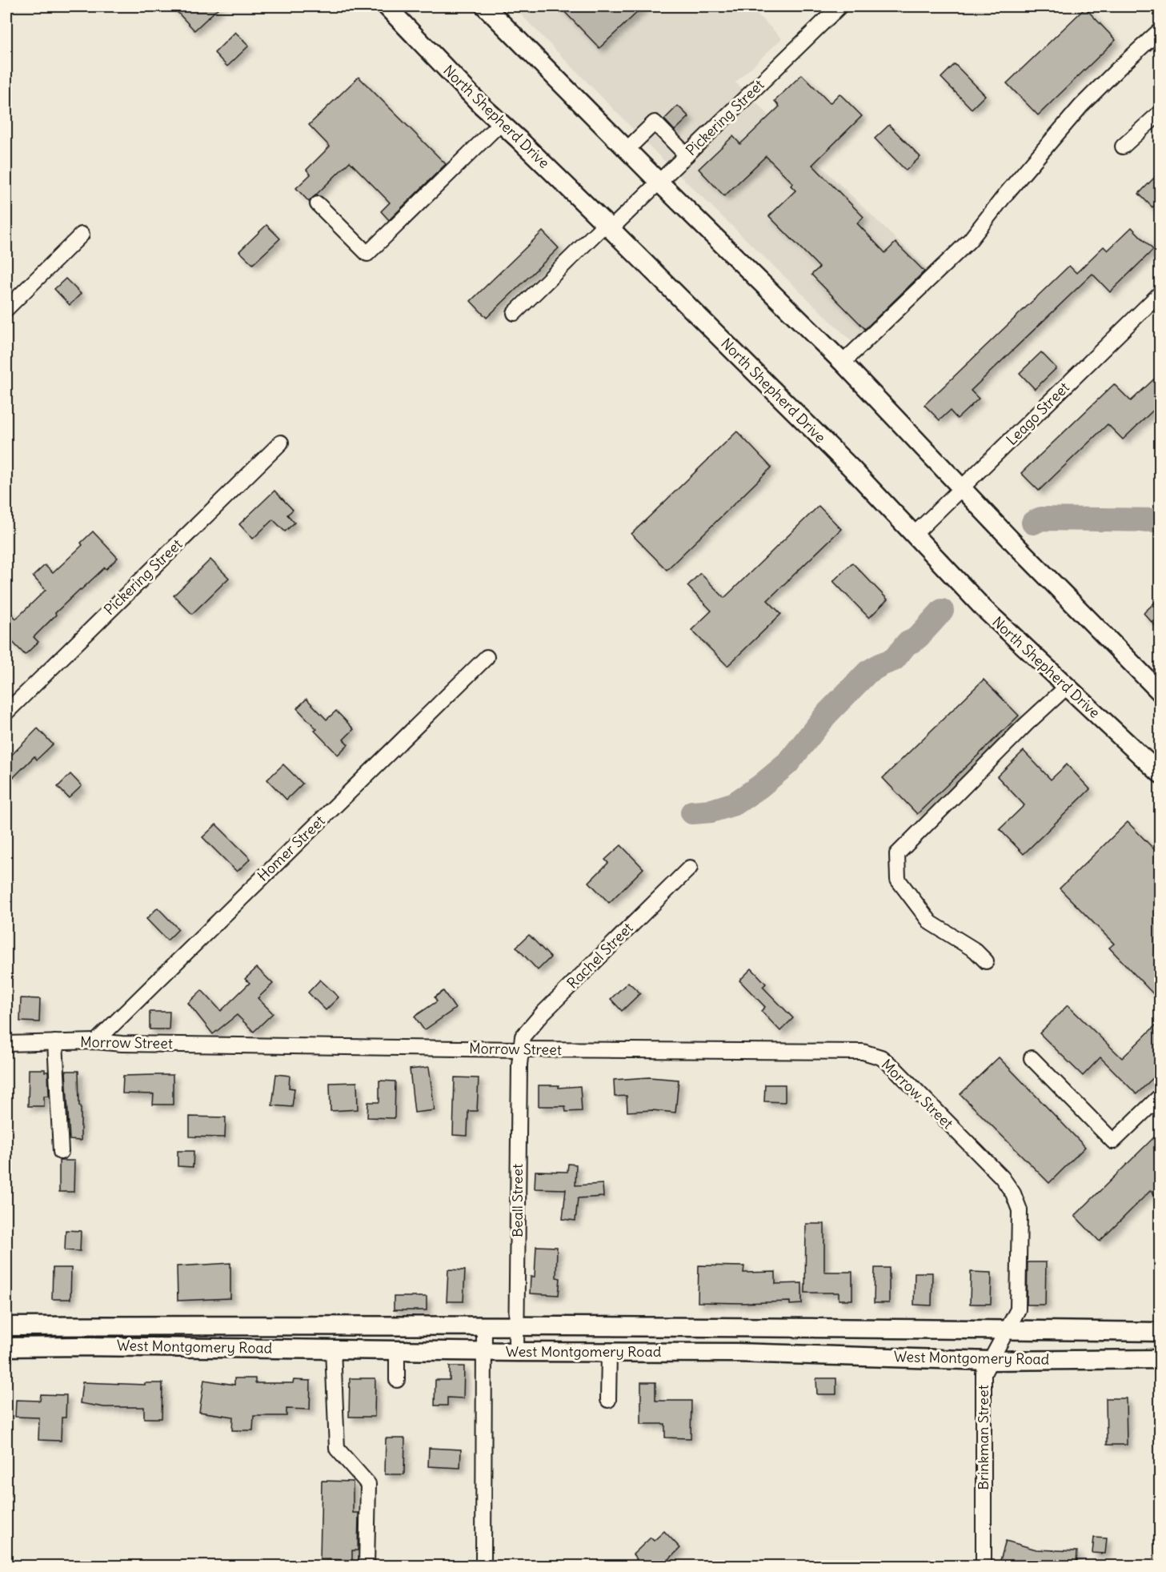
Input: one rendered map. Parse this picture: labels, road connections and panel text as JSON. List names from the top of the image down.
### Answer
{
  "streets": {
    "main road": ["North Shepherd Drive", "West Montgomery Road"],
    "street": [
      "Pickering Street",
      "Leago Street",
      "Homer Street",
      "Rachel Street",
      "Morrow Street",
      "Beall Street",
      "Brinkman Street"
    ]
  },
  "crossings": [
    ["North Shepherd Drive", "Pickering Street"],
    ["North Shepherd Drive", "Leago Street"],
    ["Homer Street", "Morrow Street"],
    ["Rachel Street", "Morrow Street"],
    ["Rachel Street", "Beall Street"],
    ["Morrow Street", "Beall Street"],
    ["Morrow Street", "Brinkman Street"],
    ["Beall Street", "West Montgomery Road"],
    ["West Montgomery Road", "Brinkman Street"]
  ]
}
